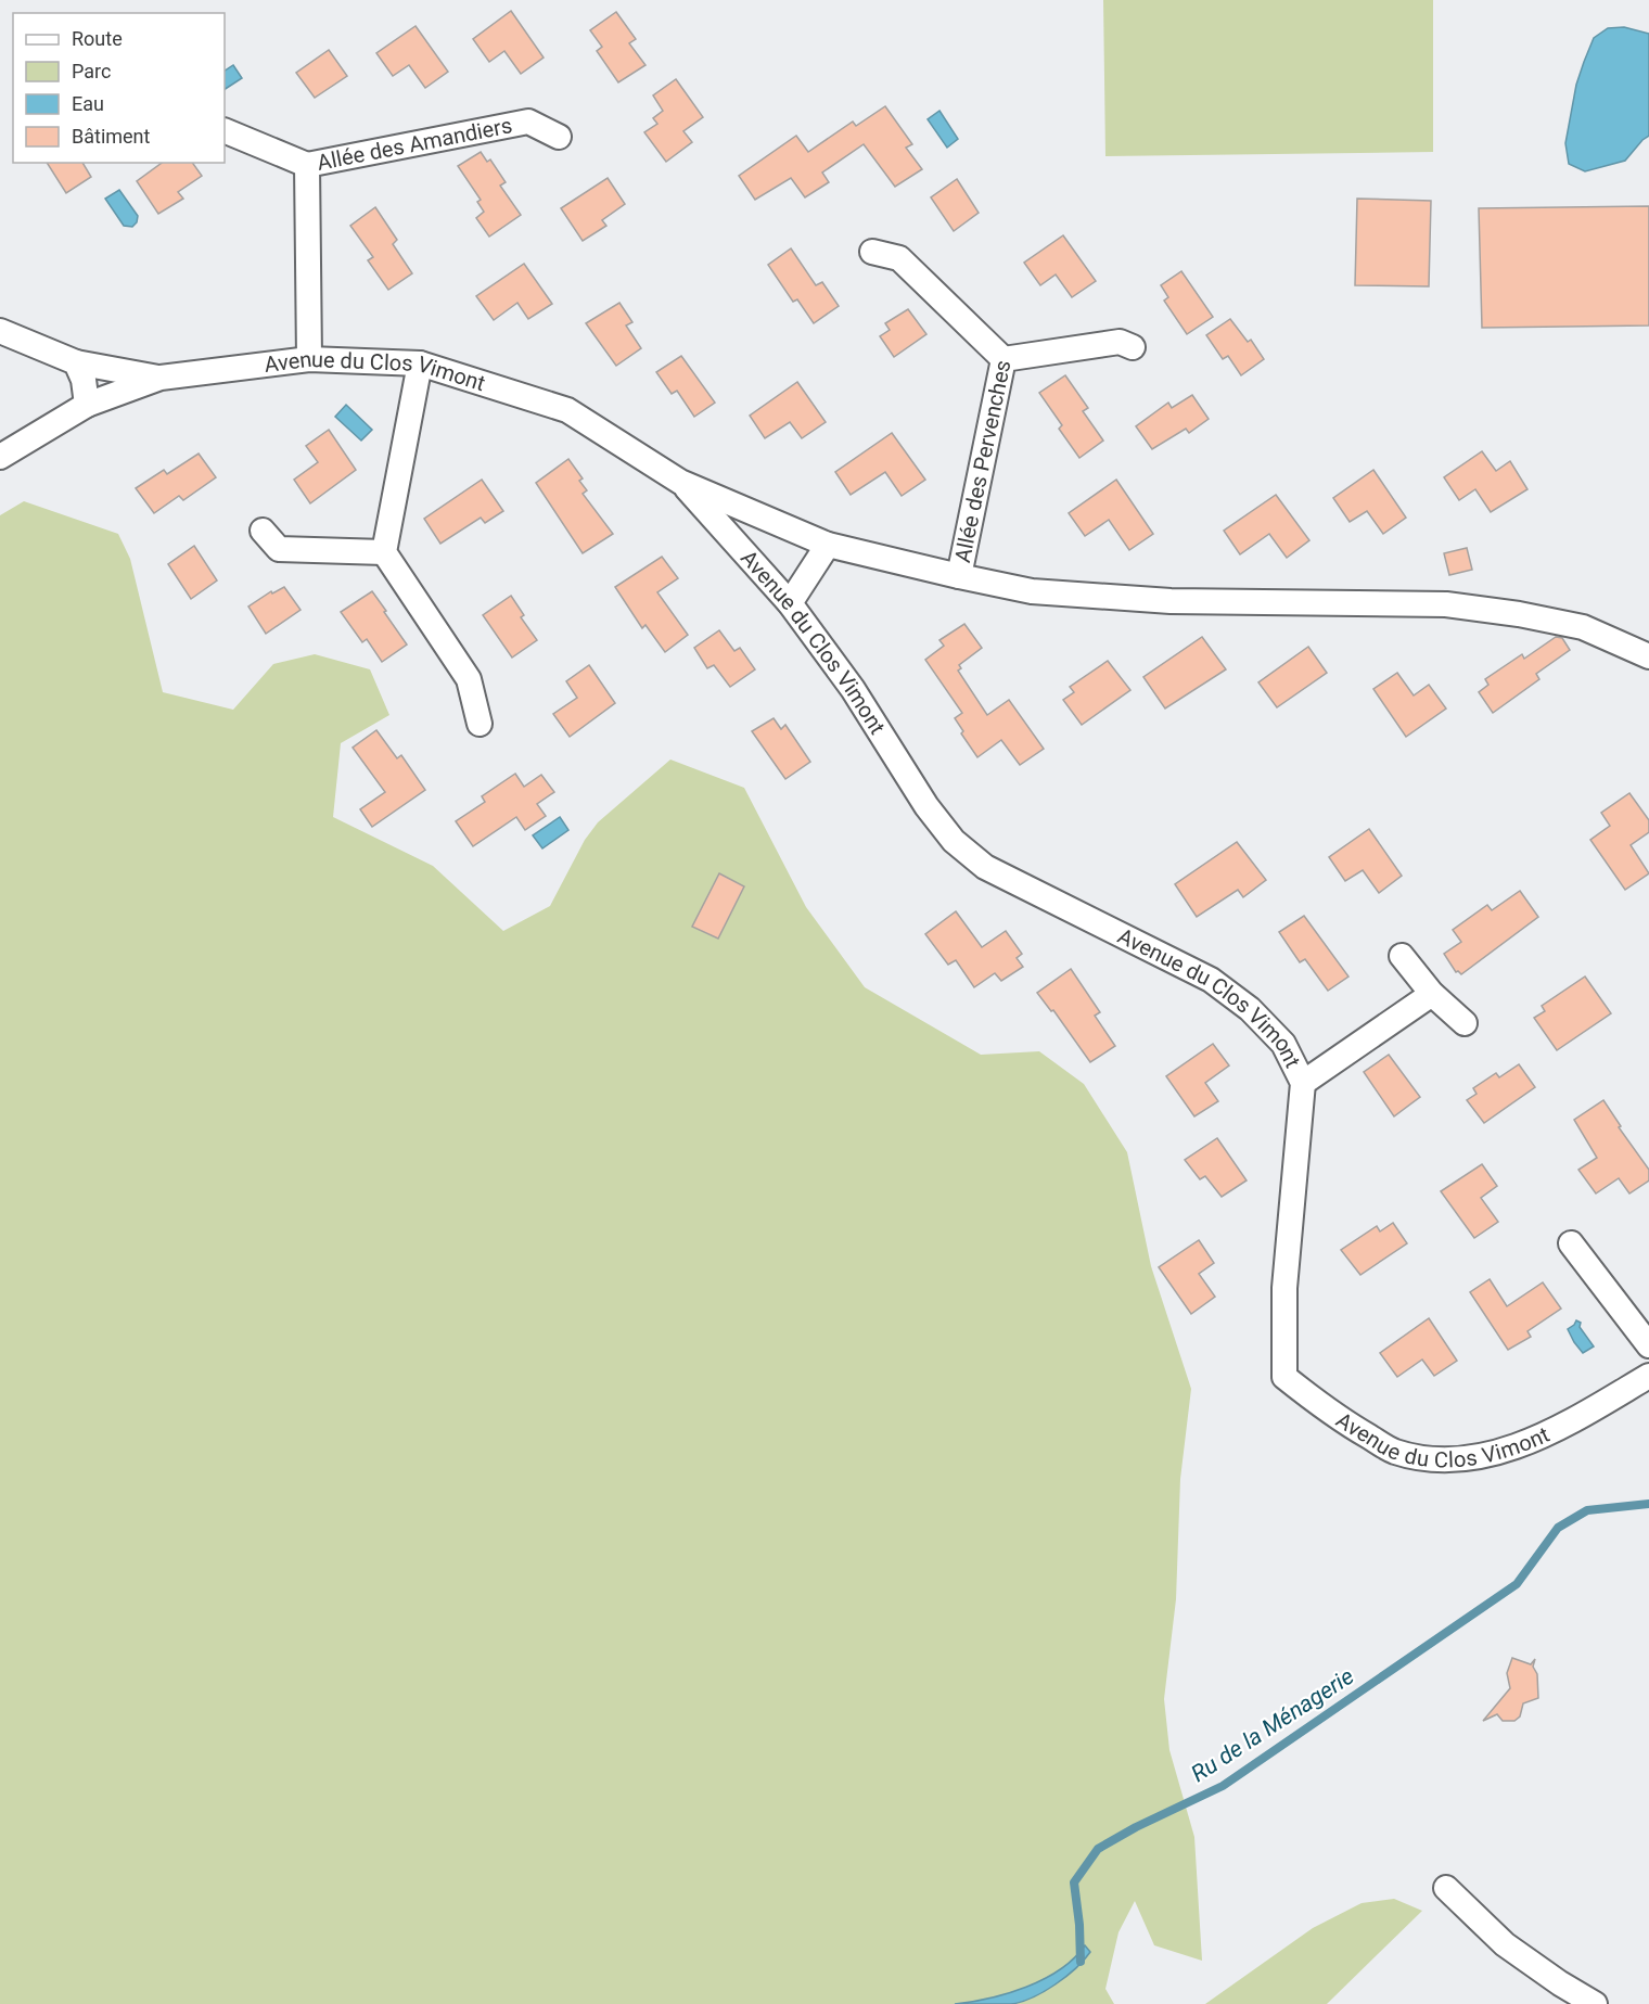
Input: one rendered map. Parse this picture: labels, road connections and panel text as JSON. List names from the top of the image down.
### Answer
{
  "streets": {
    "street": ["Allée des Amandiers", "Avenue du Clos Vimont", "Allée des Pervenches"]
  },
  "crossings": [
    ["Allée des Amandiers", "Avenue du Clos Vimont"],
    ["Avenue du Clos Vimont", "Allée des Pervenches"]
  ],
  "water": ["Ru de la Ménagerie"],
  "legend": [
    "Route",
    "Parc",
    "Eau",
    "Bâtiment"
  ]
}
